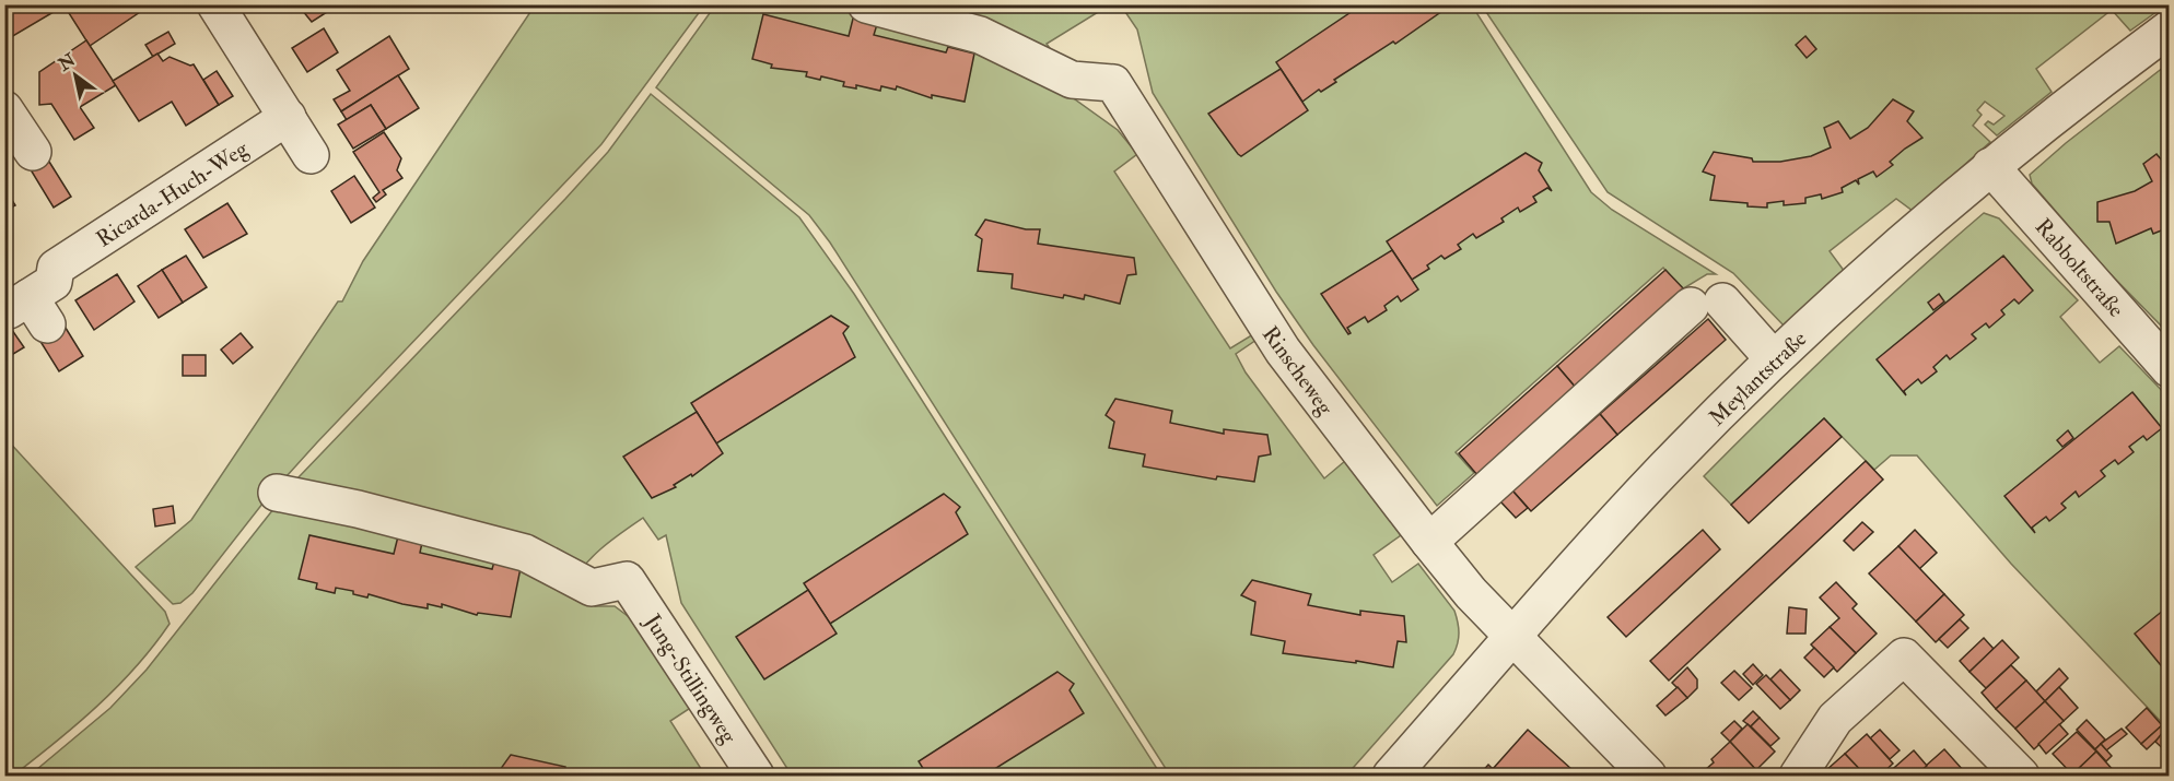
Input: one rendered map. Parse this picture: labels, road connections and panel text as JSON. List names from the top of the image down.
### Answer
{
  "streets": {
    "street": [
      "Ricarda-Huch-Weg",
      "Rabboltstraße",
      "Rinscheweg",
      "Meylantstraße",
      "Jung-Stillingweg"
    ]
  },
  "crossings": [
    ["Rabboltstraße", "Meylantstraße"],
    ["Rinscheweg", "Meylantstraße"]
  ],
  "north": "top left"
}
